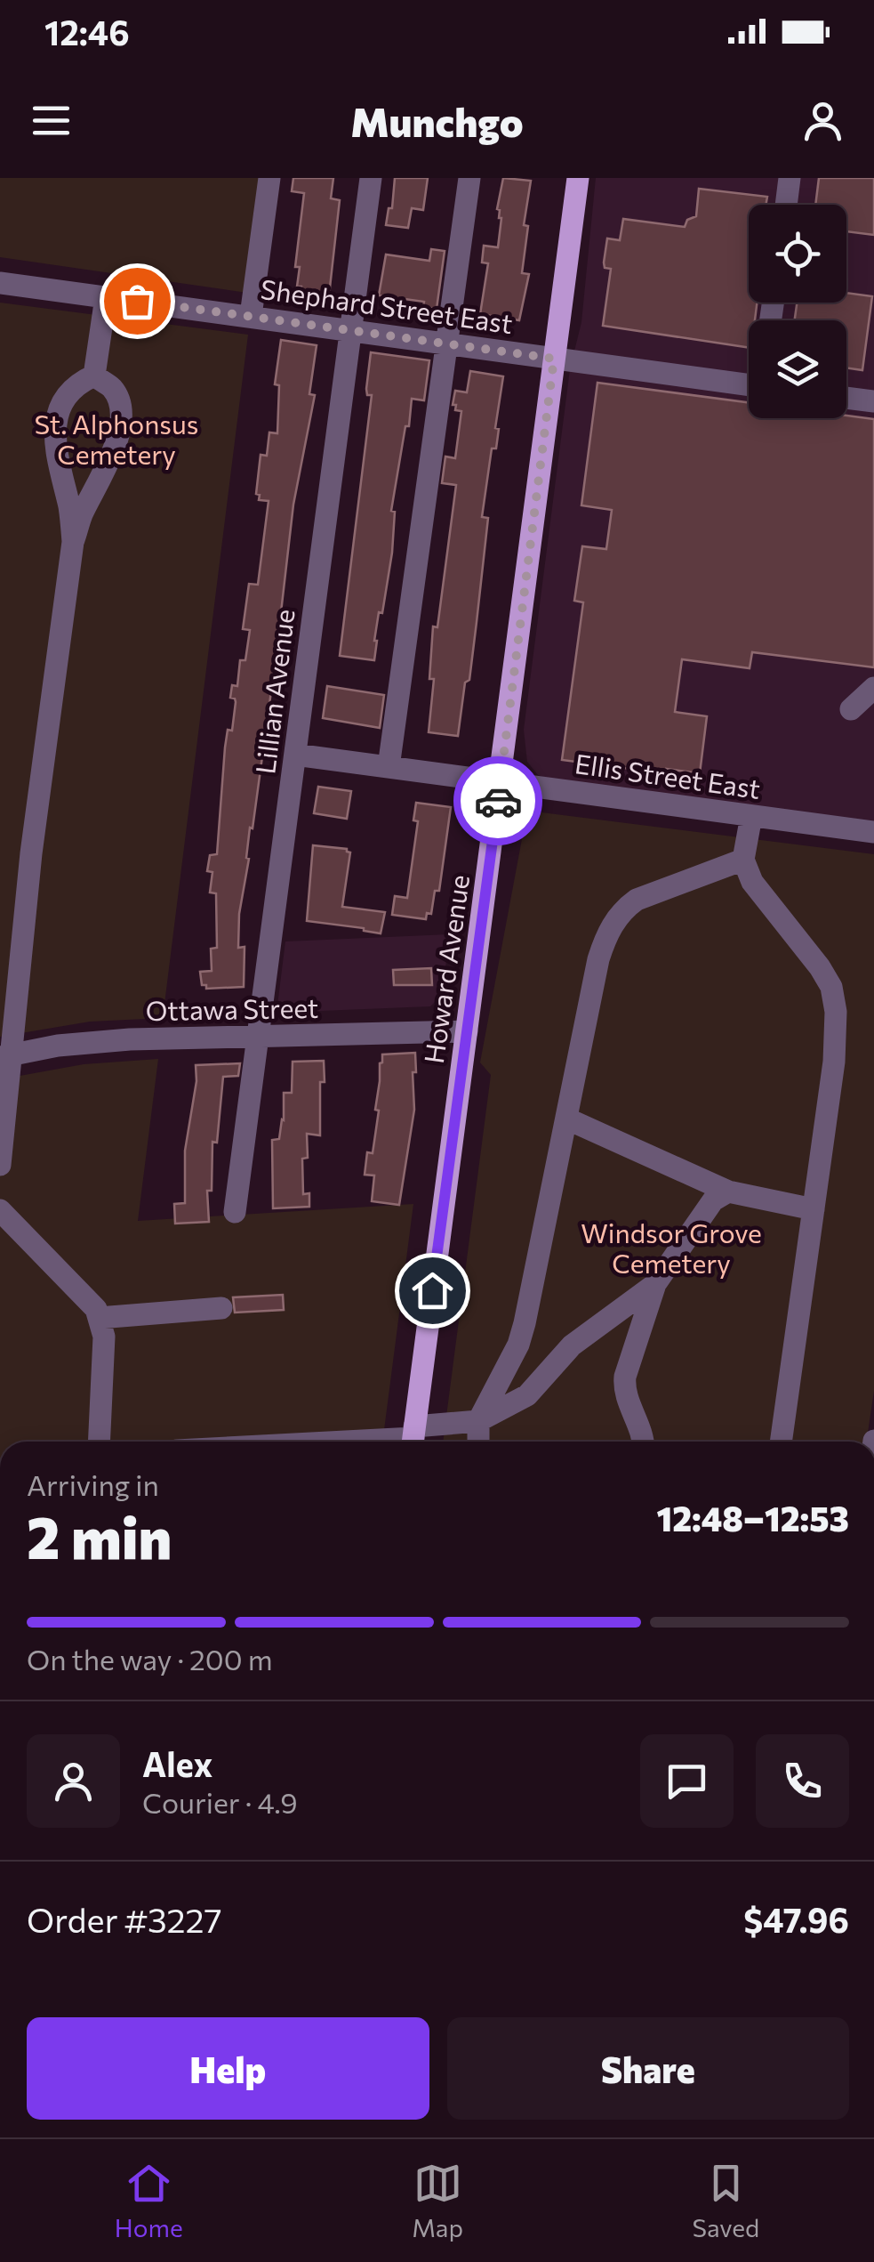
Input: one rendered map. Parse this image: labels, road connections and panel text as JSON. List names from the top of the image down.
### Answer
{
  "streets": {
    "main road": ["Howard Avenue"],
    "street": [
      "Shephard Street East",
      "Lillian Avenue",
      "Ellis Street East",
      "Ottawa Street"
    ]
  },
  "crossings": [
    ["Shephard Street East", "Lillian Avenue"],
    ["Shephard Street East", "Howard Avenue"],
    ["Lillian Avenue", "Ellis Street East"],
    ["Lillian Avenue", "Ottawa Street"],
    ["Ellis Street East", "Howard Avenue"],
    ["Howard Avenue", "Ottawa Street"]
  ],
  "parks": ["St. Alphonsus Cemetery", "Windsor Grove Cemetery"],
  "page": {
    "status": "12:46",
    "header": "Munchgo",
    "heading": ["2 min", "Arriving in", "12:48–12:53"],
    "panel": [
      "Alex",
      "Courier · 4.9",
      "Order #3227",
      "$47.96"
    ],
    "bar": "On the way · 200 m",
    "buttons": ["Help", "Share"],
    "tabs": ["Home", "Map", "Saved"]
  }
}
